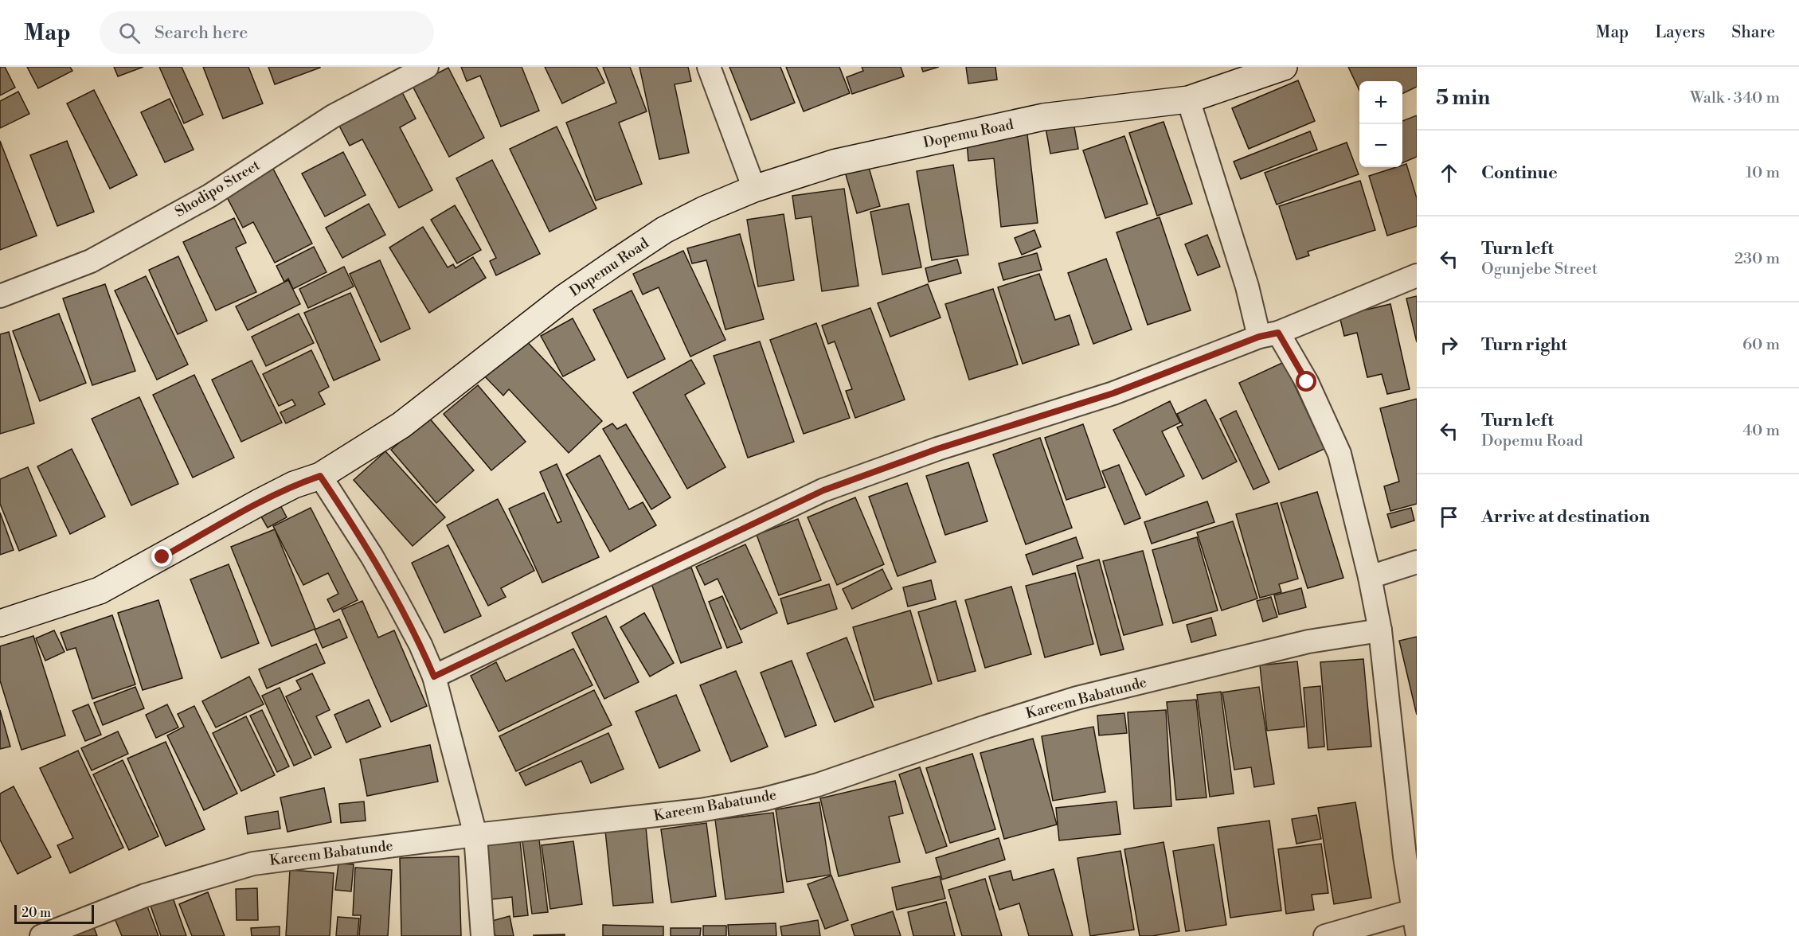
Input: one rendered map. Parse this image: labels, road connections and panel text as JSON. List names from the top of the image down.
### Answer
{
  "streets": {
    "main road": ["Dopemu Road"],
    "street": ["Shodipo Street", "Kareem Babatunde"]
  },
  "scale_bar": "20 m",
  "page": {
    "header": "Map",
    "search": "Search here",
    "nav": ["Map", "Layers", "Share"],
    "heading": ["5 min", "Walk · 340 m"],
    "map_buttons": ["+", "−"],
    "list": [
      ["Continue", "10 m"],
      ["Turn left", "Ogunjebe Street", "230 m"],
      ["Turn right", "60 m"],
      ["Turn left", "Dopemu Road", "40 m"],
      "Arrive at destination"
    ],
    "scale": "20 m"
  }
}
